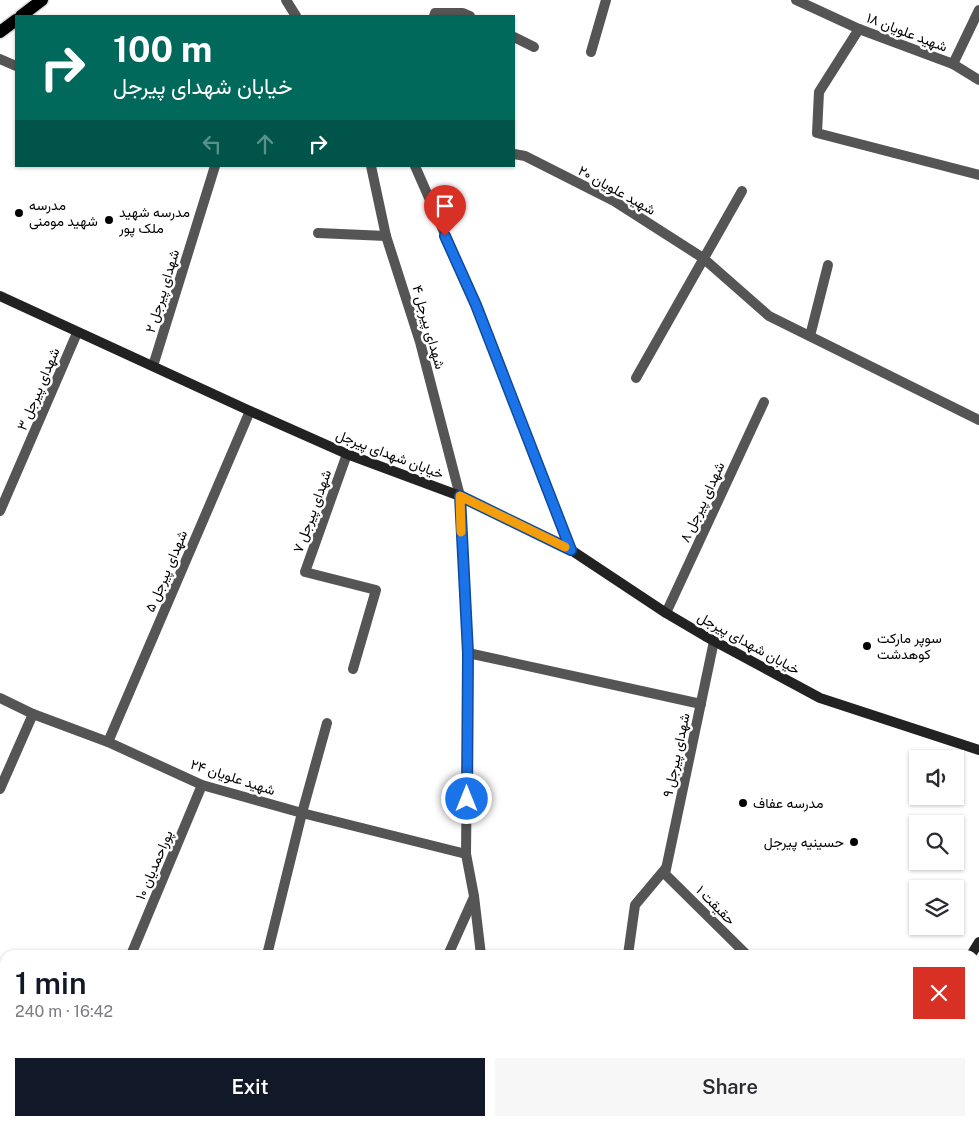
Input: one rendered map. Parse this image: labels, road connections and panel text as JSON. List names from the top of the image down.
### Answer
{
  "streets": {
    "main road": ["خیابان شهدای پیرجل"],
    "street": [
      "شهید علویان ۱۸",
      "شهید علویان ۲۰",
      "شهدای پیرجل ۲",
      "شهدای پیرجل ۴",
      "شهدای پیرجل ۳",
      "شهدای پیرجل ۸",
      "شهدای پیرجل ۷",
      "شهدای پیرجل ۵",
      "شهدای پیرجل ۹",
      "شهید علویان ۲۴",
      "پوراحمدیان ۱۰",
      "حقیقت ۱"
    ]
  },
  "crossings": [
    ["شهدای پیرجل ۲", "خیابان شهدای پیرجل"],
    ["شهدای پیرجل ۴", "خیابان شهدای پیرجل"],
    ["شهدای پیرجل ۴", "شهید علویان ۲۴"],
    ["شهدای پیرجل ۳", "خیابان شهدای پیرجل"],
    ["خیابان شهدای پیرجل", "شهدای پیرجل ۸"],
    ["خیابان شهدای پیرجل", "شهدای پیرجل ۷"],
    ["خیابان شهدای پیرجل", "شهدای پیرجل ۵"],
    ["خیابان شهدای پیرجل", "شهدای پیرجل ۹"],
    ["شهدای پیرجل ۵", "شهید علویان ۲۴"],
    ["شهدای پیرجل ۹", "حقیقت ۱"],
    ["شهید علویان ۲۴", "پوراحمدیان ۱۰"]
  ],
  "places": [
    "مدرسه شهید مومنی",
    "مدرسه شهید ملک پور",
    "سوپر مارکت کوهدشت",
    "مدرسه عفاف",
    "حسینیه پیرجل"
  ],
  "page": {
    "turn": ["100 m", "خیابان شهدای پیرجل"],
    "heading": ["1 min", "240 m · 16:42"],
    "buttons": ["Exit", "Share"]
  }
}
